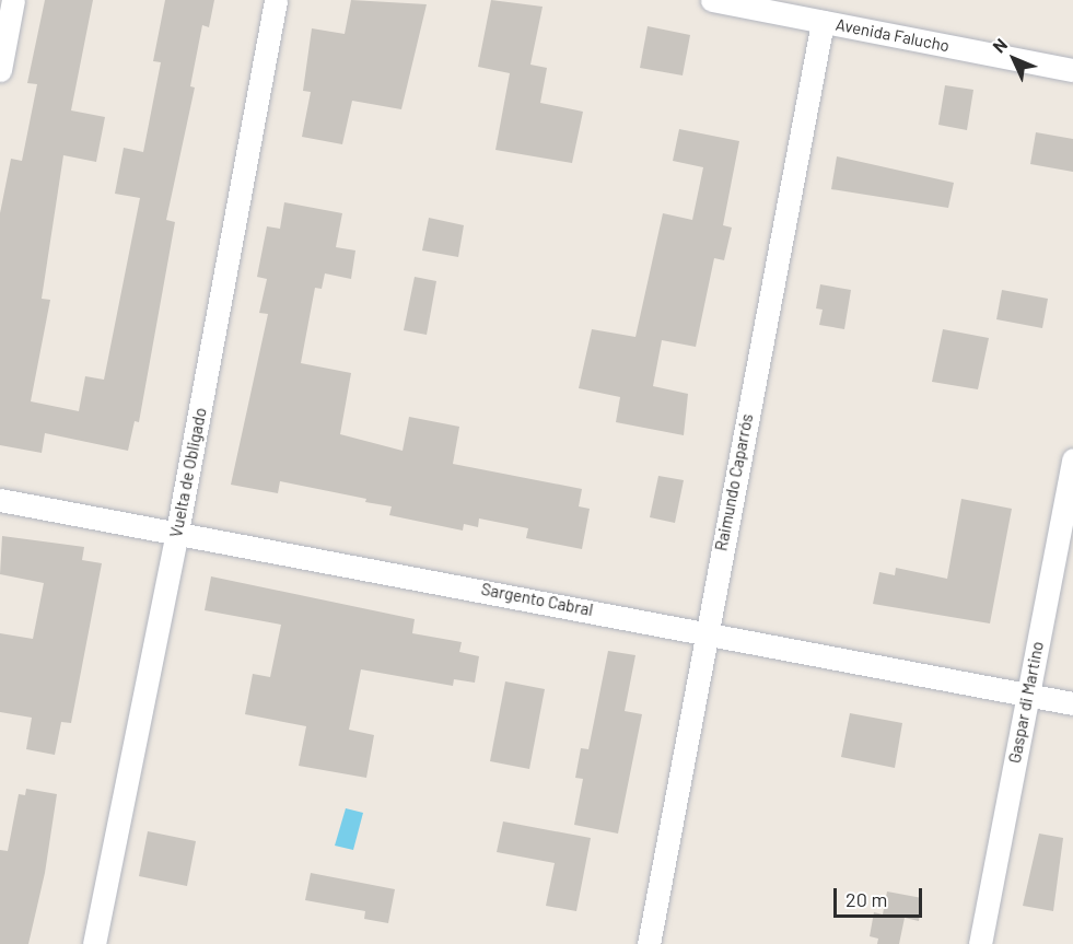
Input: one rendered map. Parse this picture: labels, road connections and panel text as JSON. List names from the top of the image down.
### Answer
{
  "streets": {
    "street": [
      "Avenida Falucho",
      "Vuelta de Obligado",
      "Raimundo Caparrós",
      "Sargento Cabral",
      "Gaspar di Martino"
    ]
  },
  "crossings": [
    ["Avenida Falucho", "Raimundo Caparrós"],
    ["Vuelta de Obligado", "Sargento Cabral"],
    ["Raimundo Caparrós", "Sargento Cabral"],
    ["Sargento Cabral", "Gaspar di Martino"]
  ],
  "scale_bar": "20 m",
  "north": "top left"
}
